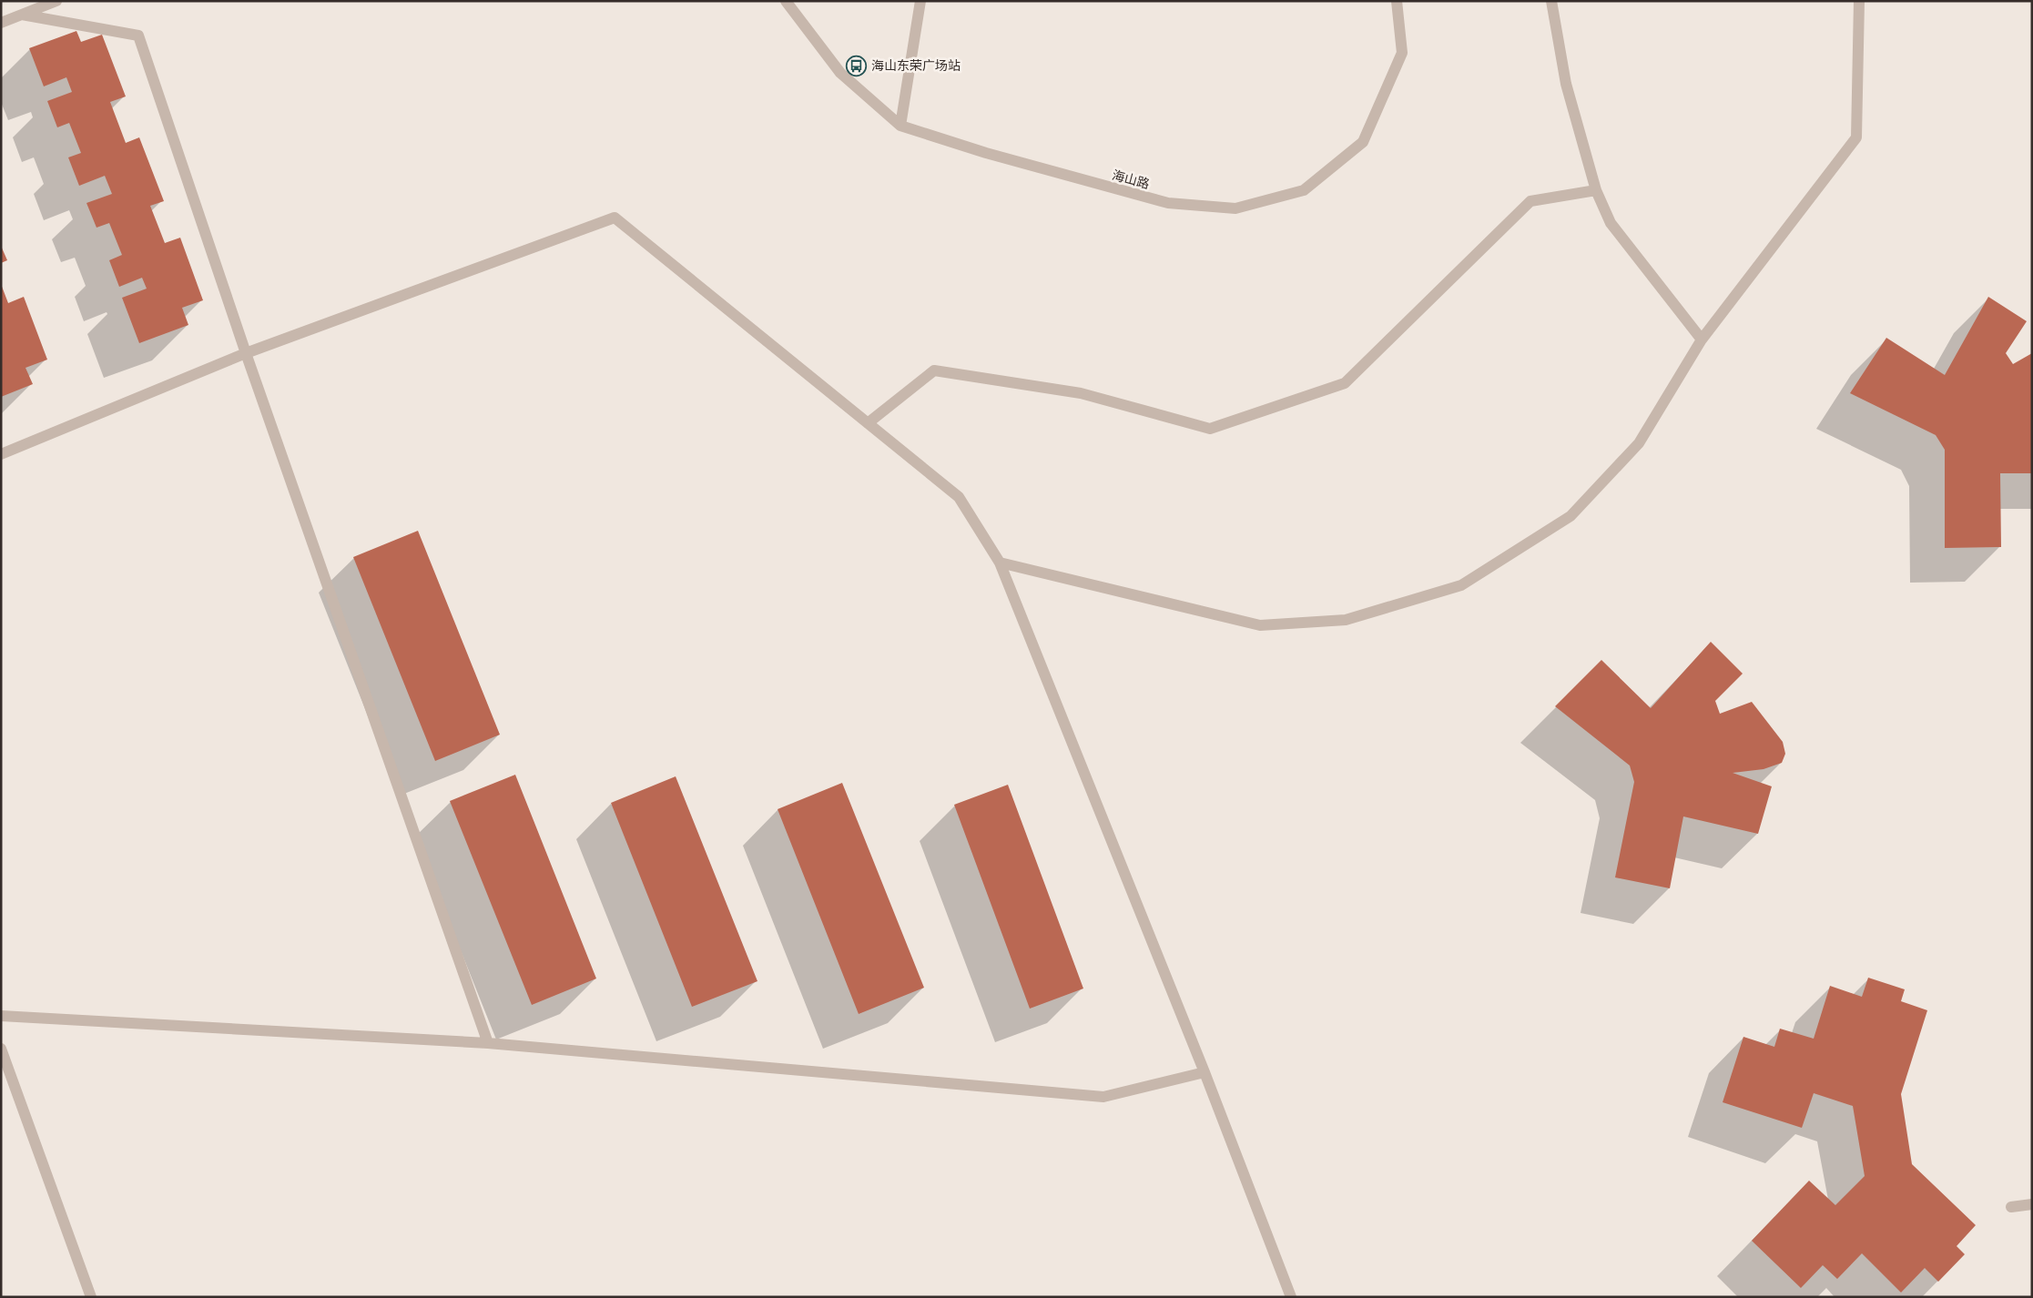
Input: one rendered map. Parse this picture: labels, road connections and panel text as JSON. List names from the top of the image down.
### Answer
{
  "streets": {
    "street": ["海山路"]
  },
  "places": {
    "bus stop": ["海山东荣广场站"]
  }
}
